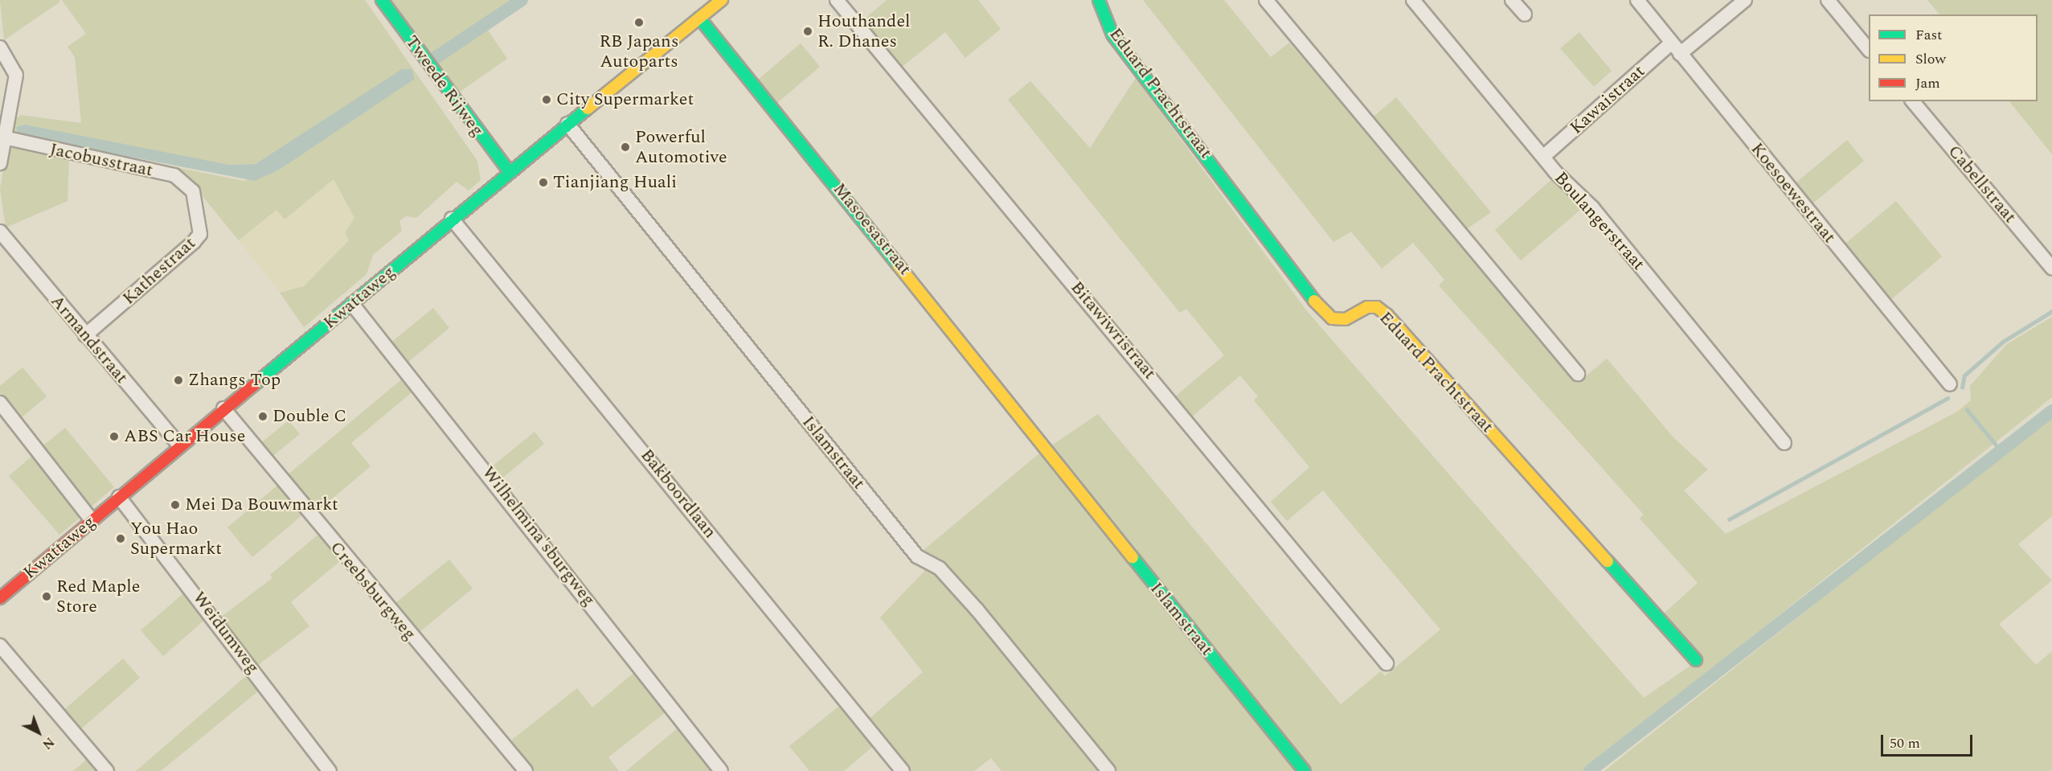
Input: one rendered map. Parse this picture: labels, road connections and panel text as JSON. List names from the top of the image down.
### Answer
{
  "streets": {
    "street": [
      "Tweede Rijweg",
      "Eduard Prachtstraat",
      "Kawaistraat",
      "Jacobusstraat",
      "Cabellstraat",
      "Koesoewestraat",
      "Boulangerstraat",
      "Masoesastraat",
      "Kathestraat",
      "Kwattaweg",
      "Bitawiwristraat",
      "Armandstraat",
      "Islamstraat",
      "Bakboordlaan",
      "Wilhelmina'sburgweg",
      "Creebsburgweg",
      "Weidumweg"
    ]
  },
  "crossings": [
    ["Tweede Rijweg", "Kwattaweg"],
    ["Kawaistraat", "Koesoewestraat"],
    ["Kawaistraat", "Boulangerstraat"],
    ["Jacobusstraat", "Kathestraat"],
    ["Masoesastraat", "Kwattaweg"],
    ["Masoesastraat", "Islamstraat"],
    ["Kathestraat", "Armandstraat"],
    ["Kwattaweg", "Armandstraat"],
    ["Kwattaweg", "Islamstraat"],
    ["Kwattaweg", "Bakboordlaan"],
    ["Kwattaweg", "Wilhelmina'sburgweg"],
    ["Kwattaweg", "Creebsburgweg"],
    ["Kwattaweg", "Weidumweg"]
  ],
  "places": [
    "RB Japans Autoparts",
    "Houthandel R. Dhanes",
    "City Supermarket",
    "Powerful Automotive",
    "Tianjiang Huali",
    "Zhangs Top",
    "Double C",
    "ABS Car House",
    "Mei Da Bouwmarkt",
    "You Hao Supermarkt",
    "Red Maple Store"
  ],
  "legend": ["Fast", "Slow", "Jam"],
  "scale_bar": "50 m",
  "north": "bottom right"
}
